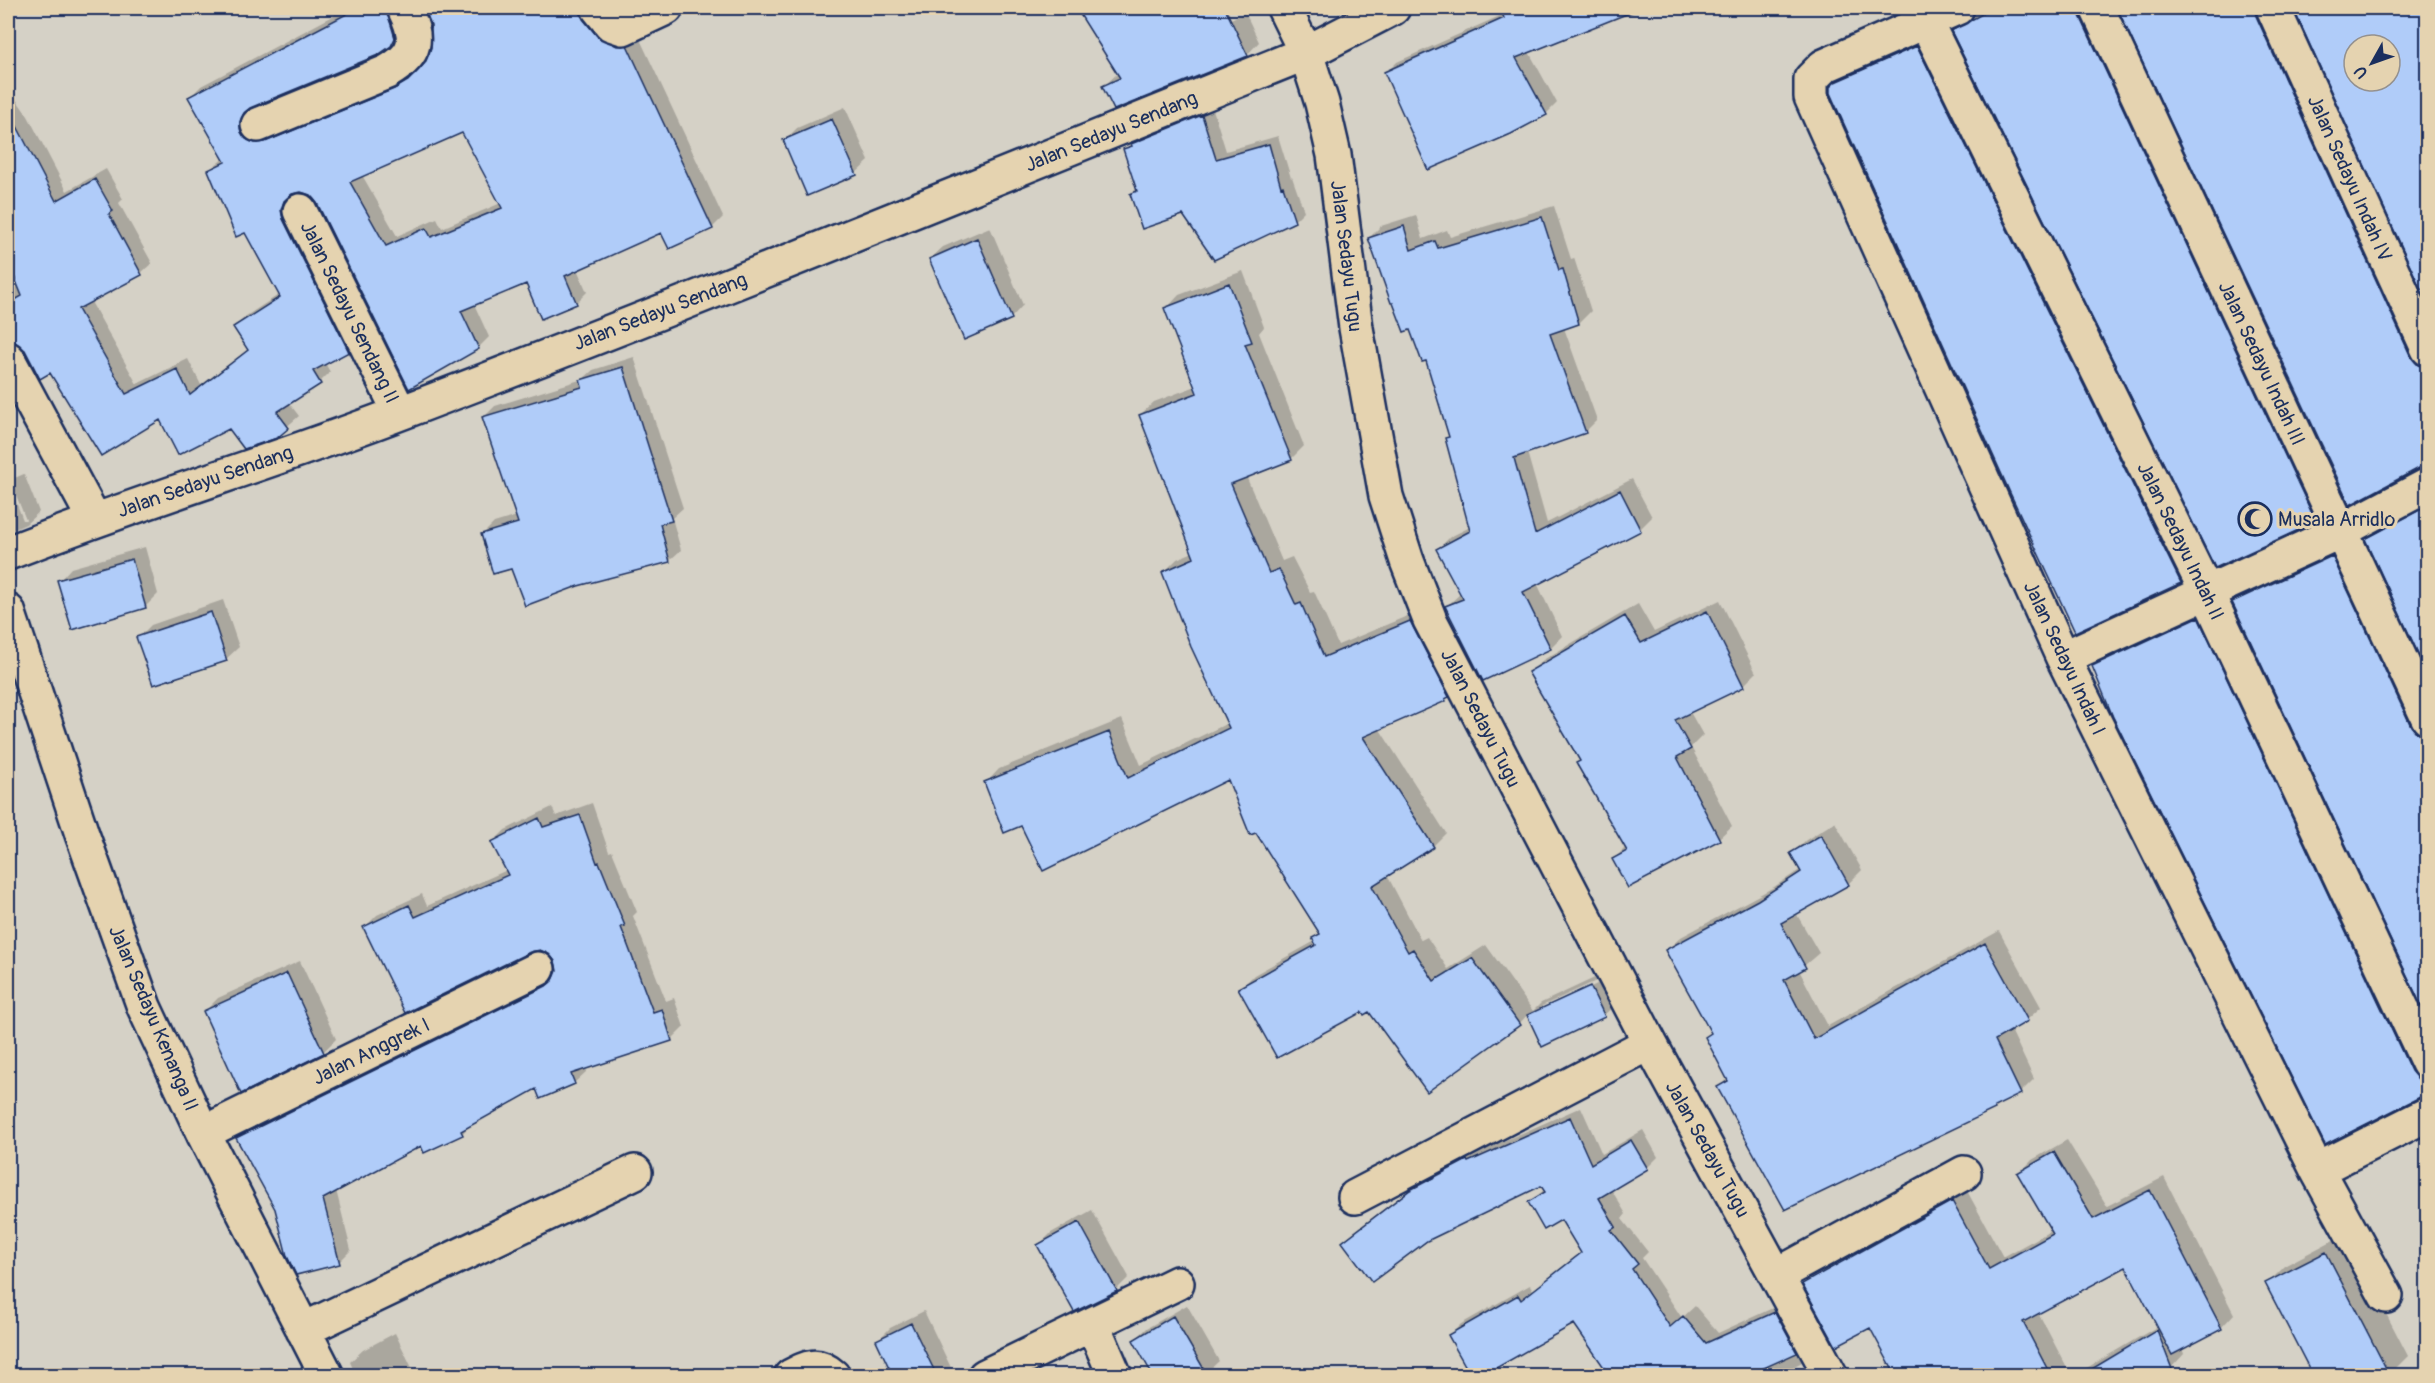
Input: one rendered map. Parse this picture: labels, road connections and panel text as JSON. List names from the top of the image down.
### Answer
{
  "streets": {
    "street": [
      "Jalan Sedayu Sendang",
      "Jalan Sedayu Indah IV",
      "Jalan Sedayu Tugu",
      "Jalan Sedayu Sendang II",
      "Jalan Sedayu Indah III",
      "Jalan Sedayu Indah II",
      "Jalan Sedayu Indah I",
      "Jalan Sedayu Kenanga II",
      "Jalan Anggrek I"
    ]
  },
  "crossings": [
    ["Jalan Sedayu Sendang", "Jalan Sedayu Tugu"],
    ["Jalan Sedayu Sendang", "Jalan Sedayu Sendang II"],
    ["Jalan Sedayu Indah II", "Jalan Sedayu Indah I"],
    ["Jalan Sedayu Kenanga II", "Jalan Anggrek I"]
  ],
  "places": {
    "mosque": ["Musala Arridlo"]
  },
  "north": "bottom left"
}
